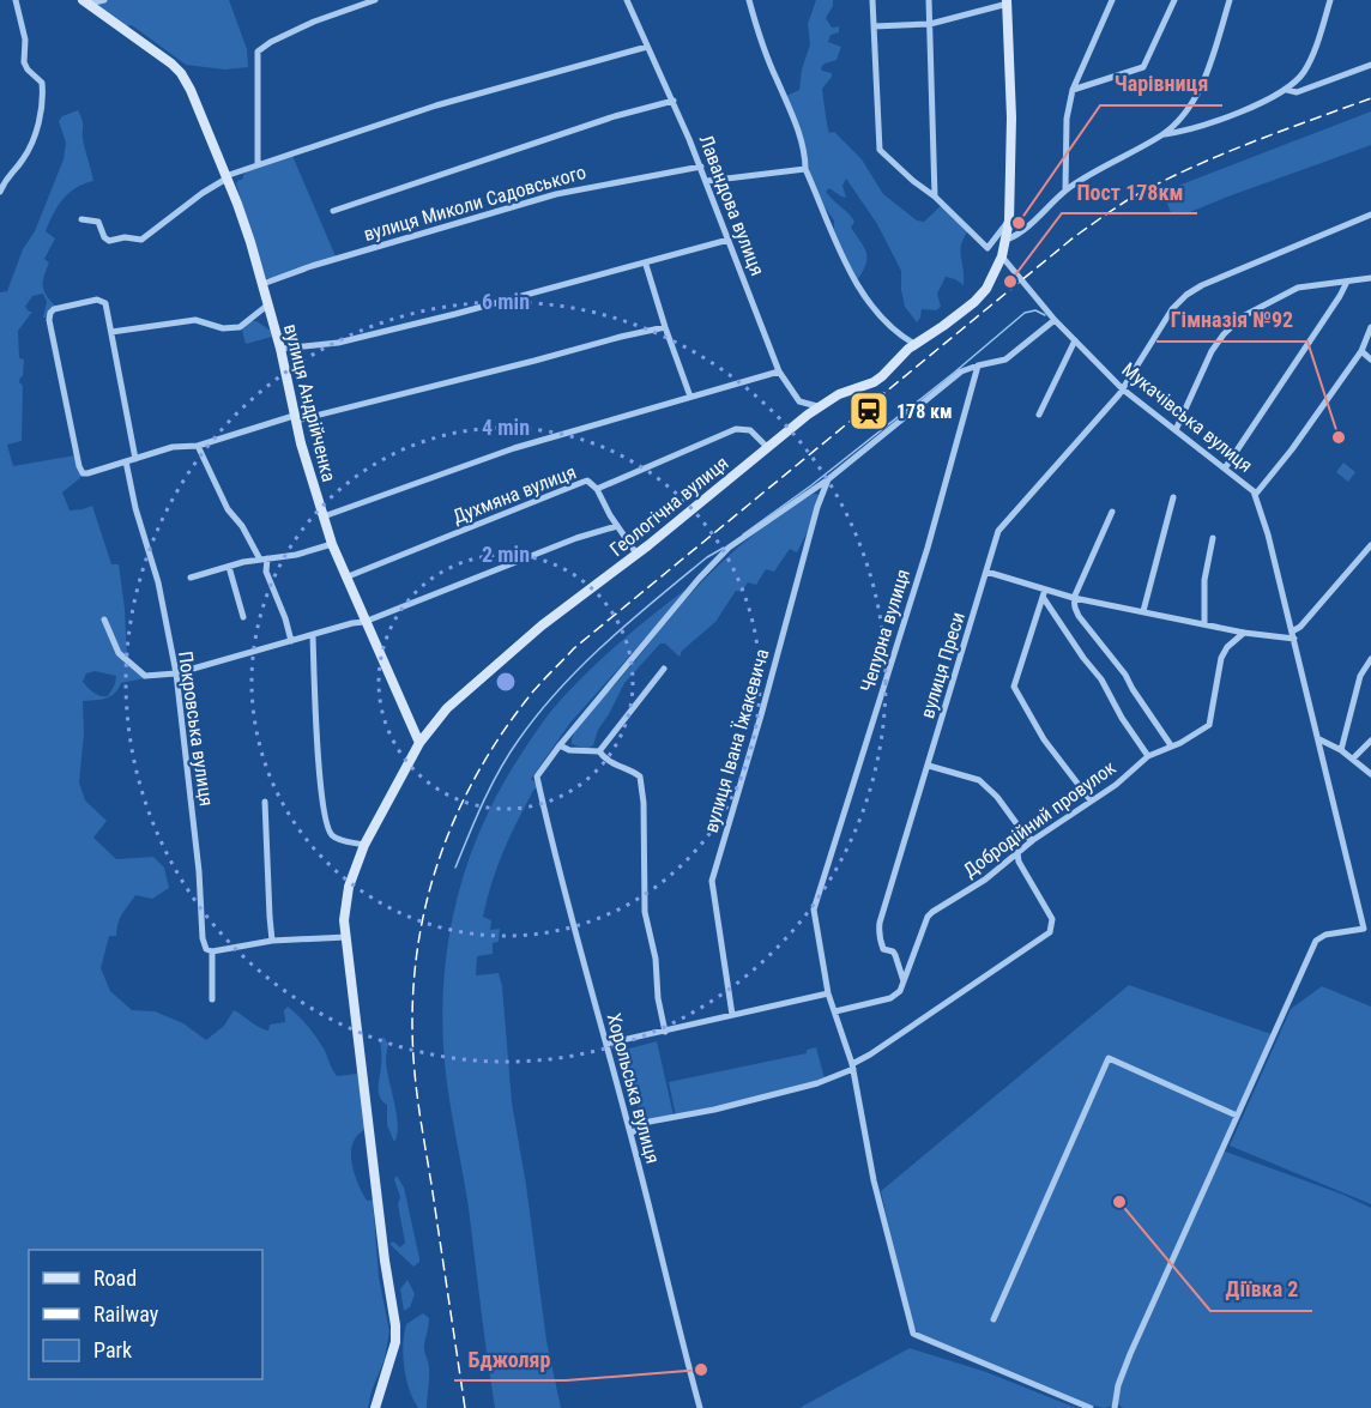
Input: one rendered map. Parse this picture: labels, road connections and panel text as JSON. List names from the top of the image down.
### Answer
{
  "streets": {
    "street": [
      "вулиця Миколи Садовського",
      "Лавандова вулиця",
      "вулиця Андрійченка",
      "Мукачівська вулиця",
      "Духмяна вулиця",
      "Геологічна вулиця",
      "Чепурна вулиця",
      "вулиця Преси",
      "Покровська вулиця",
      "вулиця Івана Їжакевича",
      "Добродійний провулок",
      "Хорольська вулиця"
    ]
  },
  "crossings": [
    ["вулиця Миколи Садовського", "Лавандова вулиця"],
    ["вулиця Миколи Садовського", "вулиця Андрійченка"],
    ["Лавандова вулиця", "Геологічна вулиця"],
    ["вулиця Андрійченка", "Духмяна вулиця"],
    ["вулиця Андрійченка", "Геологічна вулиця"],
    ["Мукачівська вулиця", "Геологічна вулиця"],
    ["Мукачівська вулиця", "вулиця Преси"],
    ["Духмяна вулиця", "Геологічна вулиця"],
    ["вулиця Преси", "Добродійний провулок"]
  ],
  "places": {
    "other": [
      "Чарівниця",
      "Пост 178км",
      "Гімназія №92",
      "Діївка 2",
      "Бджоляр"
    ],
    "station": ["178 км"]
  },
  "legend": ["Road", "Railway", "Park"],
  "rings": ["6 min", "4 min", "2 min"]
}
